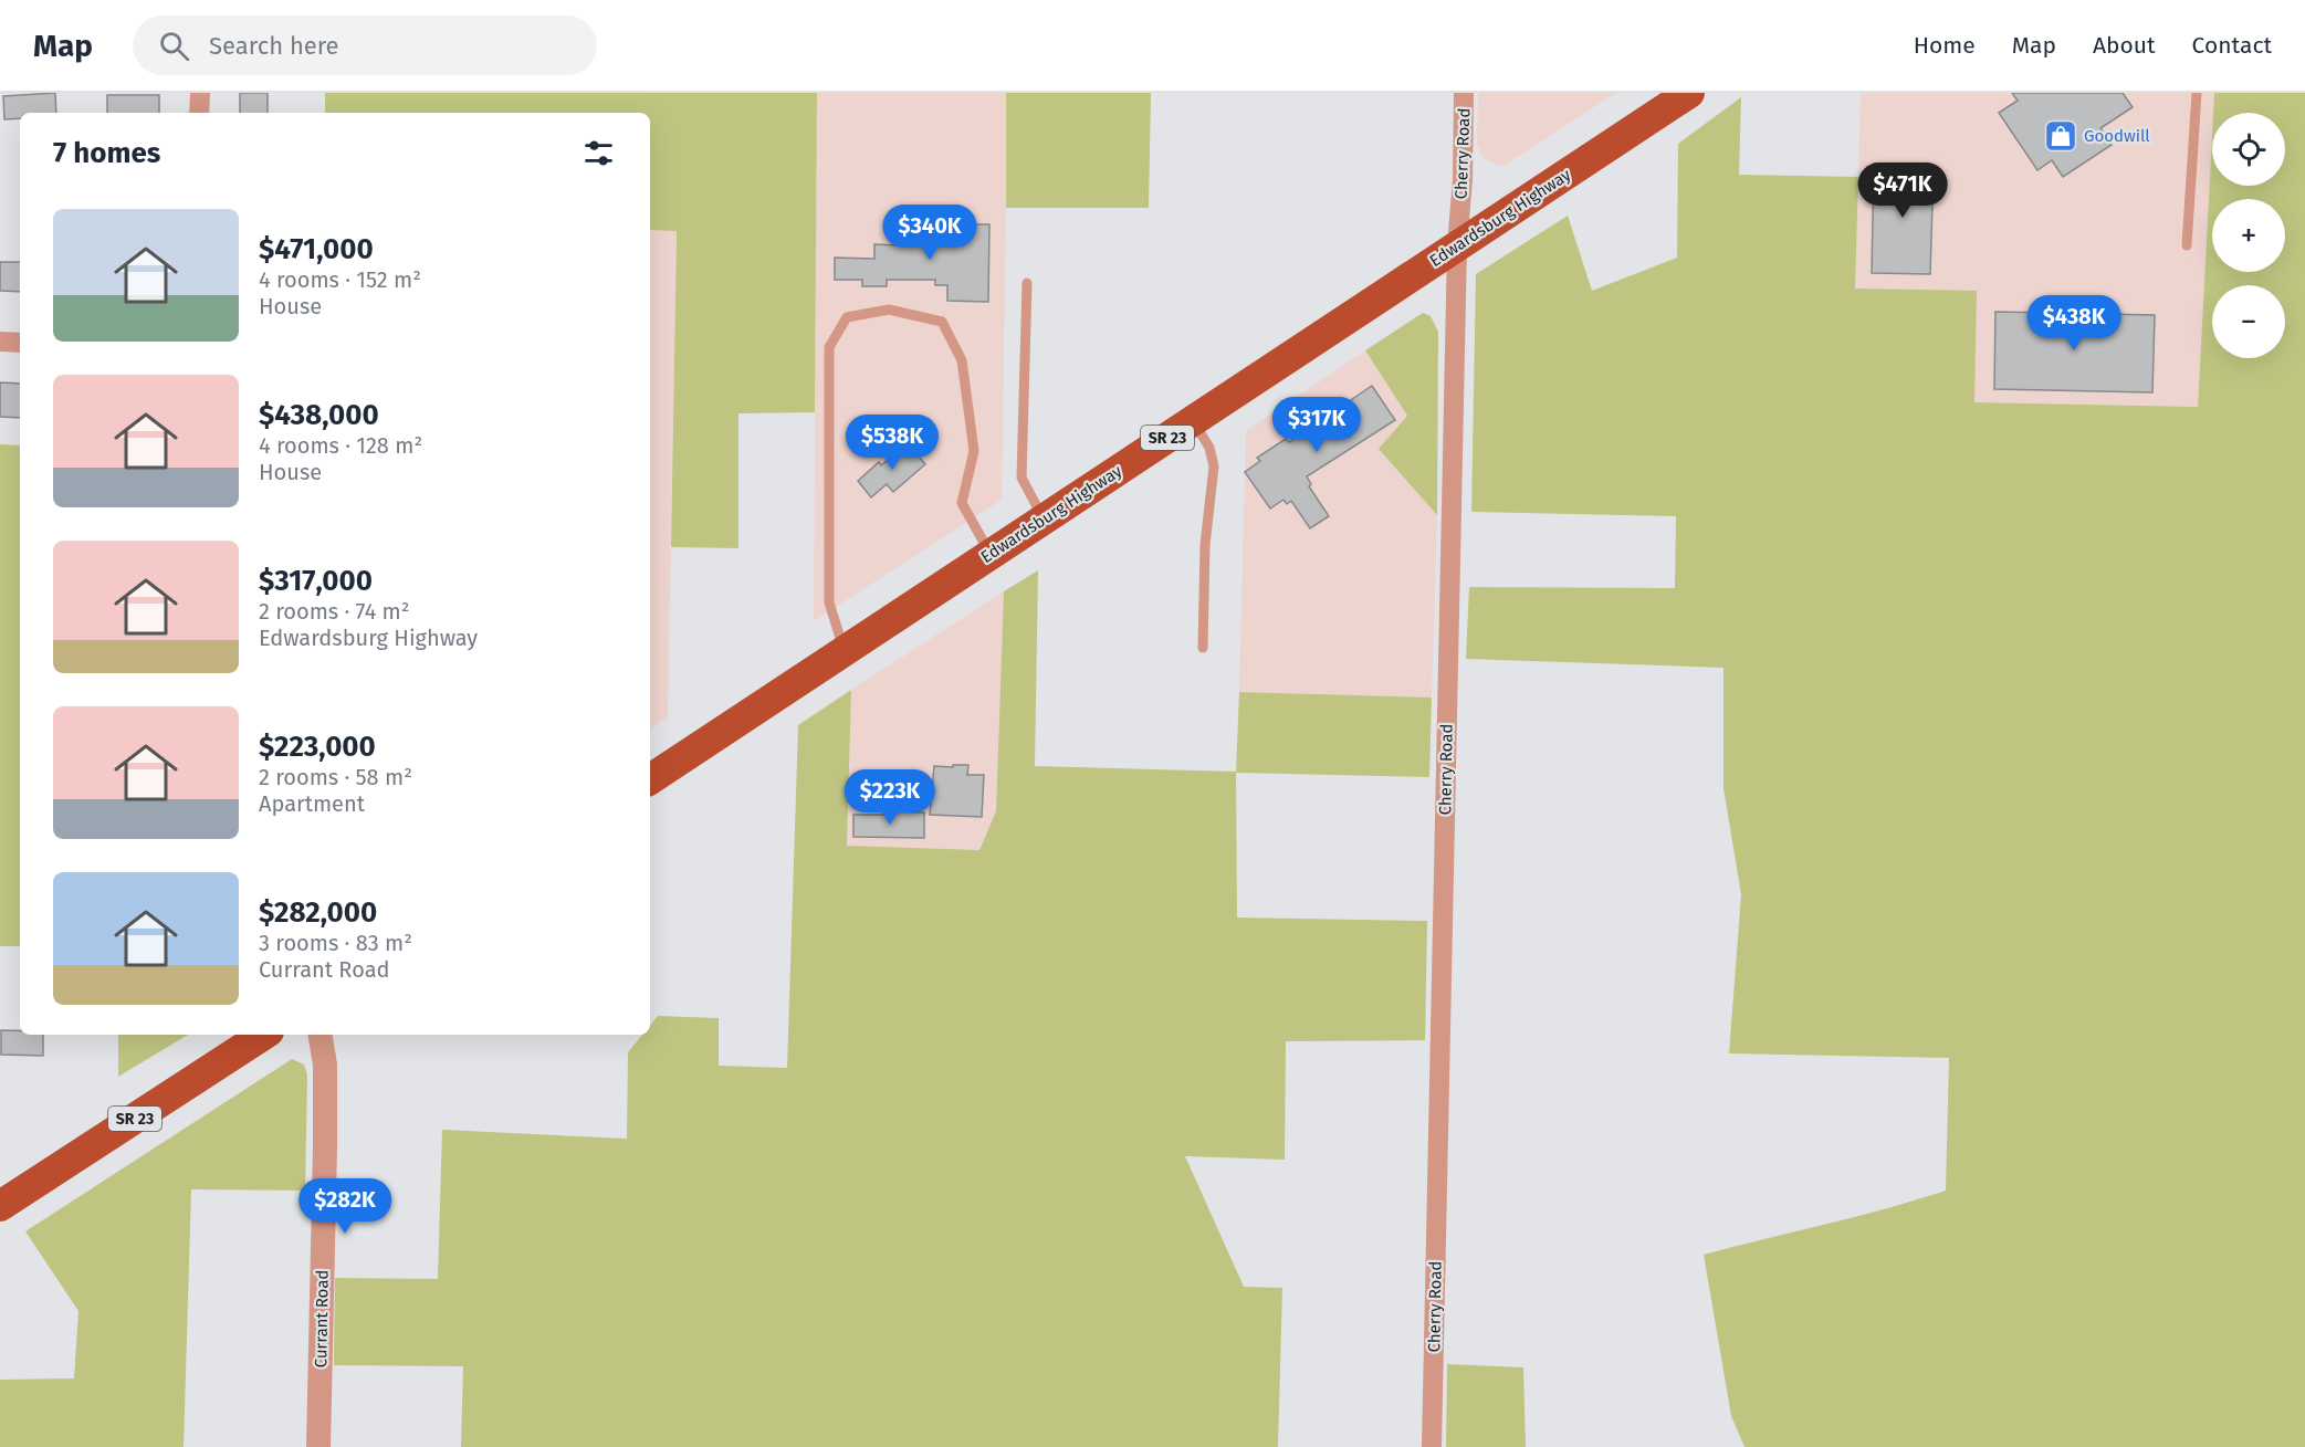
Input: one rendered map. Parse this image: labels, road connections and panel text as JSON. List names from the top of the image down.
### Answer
{
  "streets": {
    "main road": ["Edwardsburg Highway", "SR 23"],
    "street": ["Cherry Road", "Currant Road"]
  },
  "crossings": [
    ["Cherry Road", "Edwardsburg Highway"]
  ],
  "places": {
    "shop": ["Goodwill"]
  },
  "page": {
    "header": "Map",
    "search": "Search here",
    "nav": [
      "Home",
      "Map",
      "About",
      "Contact"
    ],
    "map_buttons": ["+", "−"],
    "heading": "7 homes",
    "price": [
      "$471K",
      "$340K",
      "$438K",
      "$317K",
      "$538K",
      "$223K",
      "$282K"
    ],
    "list": [
      {
        "name": "$471,000",
        "note": "4 rooms · 152 m² · House"
      },
      {
        "name": "$438,000",
        "note": "4 rooms · 128 m² · House"
      },
      {
        "name": "$317,000",
        "note": "2 rooms · 74 m² · Edwardsburg Highway"
      },
      {
        "name": "$223,000",
        "note": "2 rooms · 58 m² · Apartment"
      },
      {
        "name": "$282,000",
        "note": "3 rooms · 83 m² · Currant Road"
      }
    ]
  }
}
